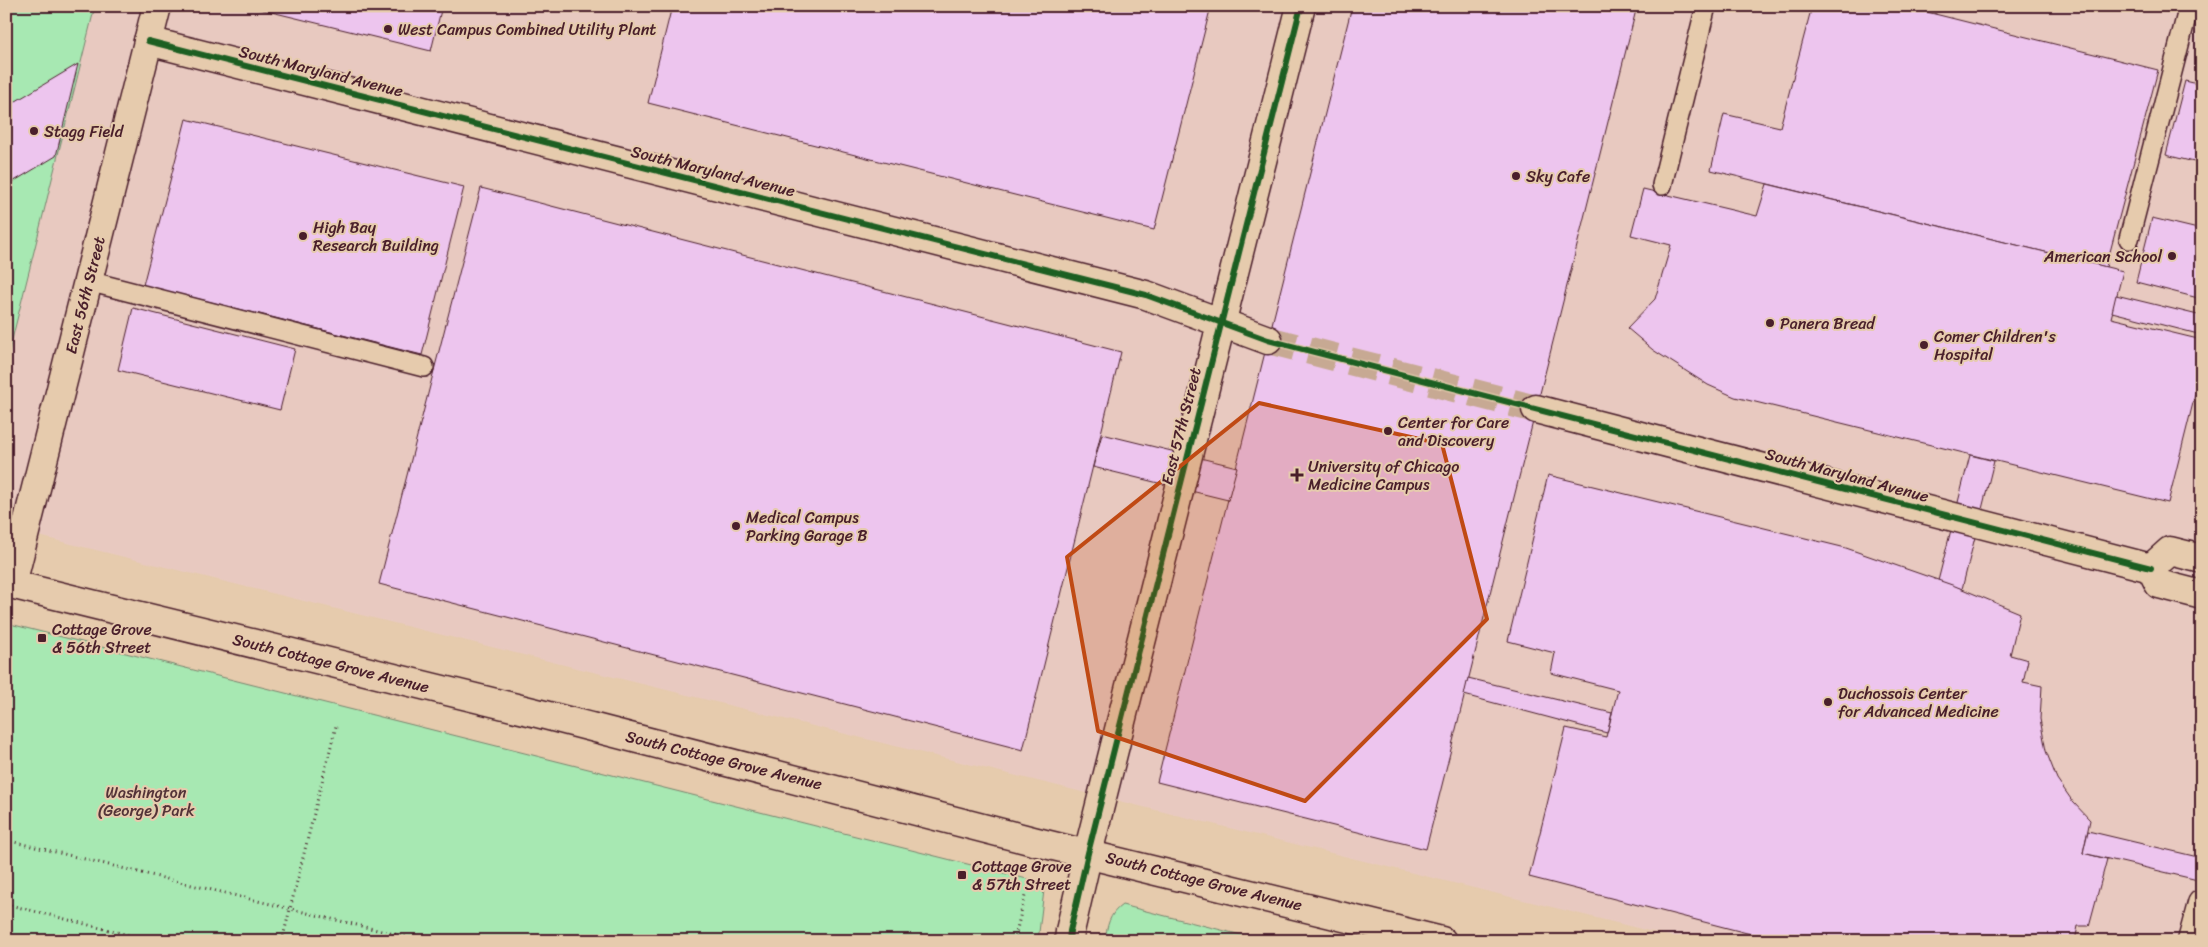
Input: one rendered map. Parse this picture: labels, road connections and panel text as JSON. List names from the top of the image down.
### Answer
{
  "streets": {
    "street": [
      "South Maryland Avenue",
      "East 56th Street",
      "East 57th Street",
      "South Cottage Grove Avenue"
    ]
  },
  "crossings": [
    ["South Maryland Avenue", "East 56th Street"],
    ["South Maryland Avenue", "East 57th Street"],
    ["East 56th Street", "South Cottage Grove Avenue"],
    ["East 57th Street", "South Cottage Grove Avenue"]
  ],
  "parks": ["Washington (George) Park"],
  "places": {
    "other": [
      "West Campus Combined Utility Plant",
      "Stagg Field",
      "Sky Cafe",
      "High Bay Research Building",
      "American School",
      "Panera Bread",
      "Comer Children's Hospital",
      "Center for Care and Discovery",
      "Medical Campus Parking Garage B",
      "Duchossois Center for Advanced Medicine"
    ],
    "health": ["University of Chicago Medicine Campus"],
    "transit": ["Cottage Grove & 56th Street", "Cottage Grove & 57th Street"]
  }
}
